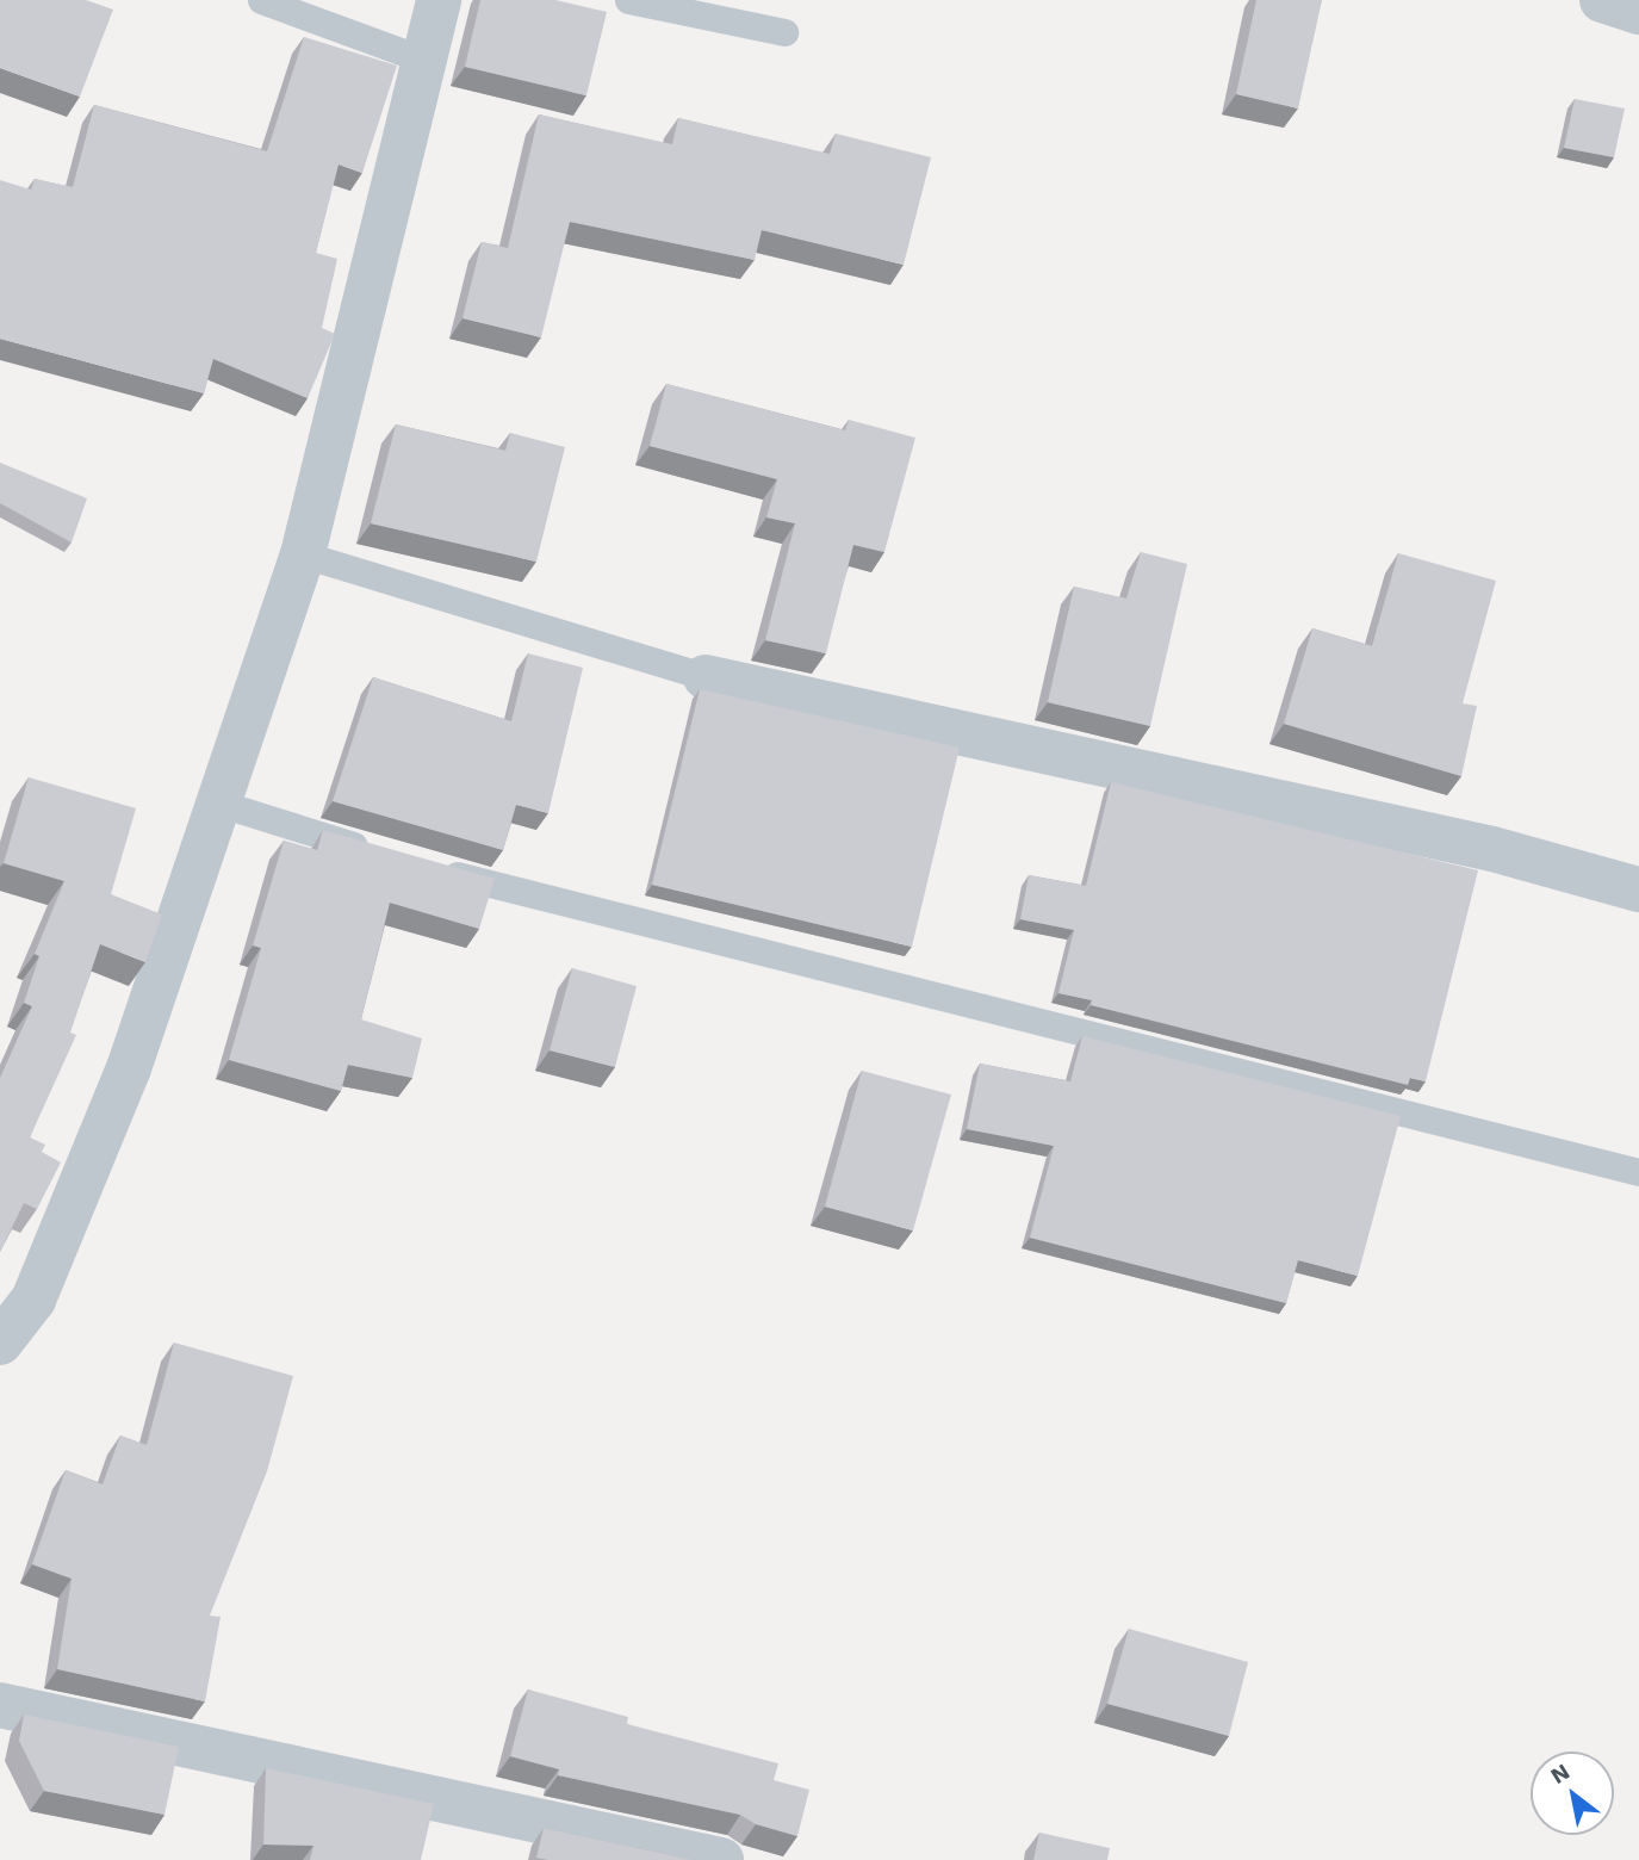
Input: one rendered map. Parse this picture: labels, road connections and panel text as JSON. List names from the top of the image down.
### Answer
{
  "north": "top left"
}
